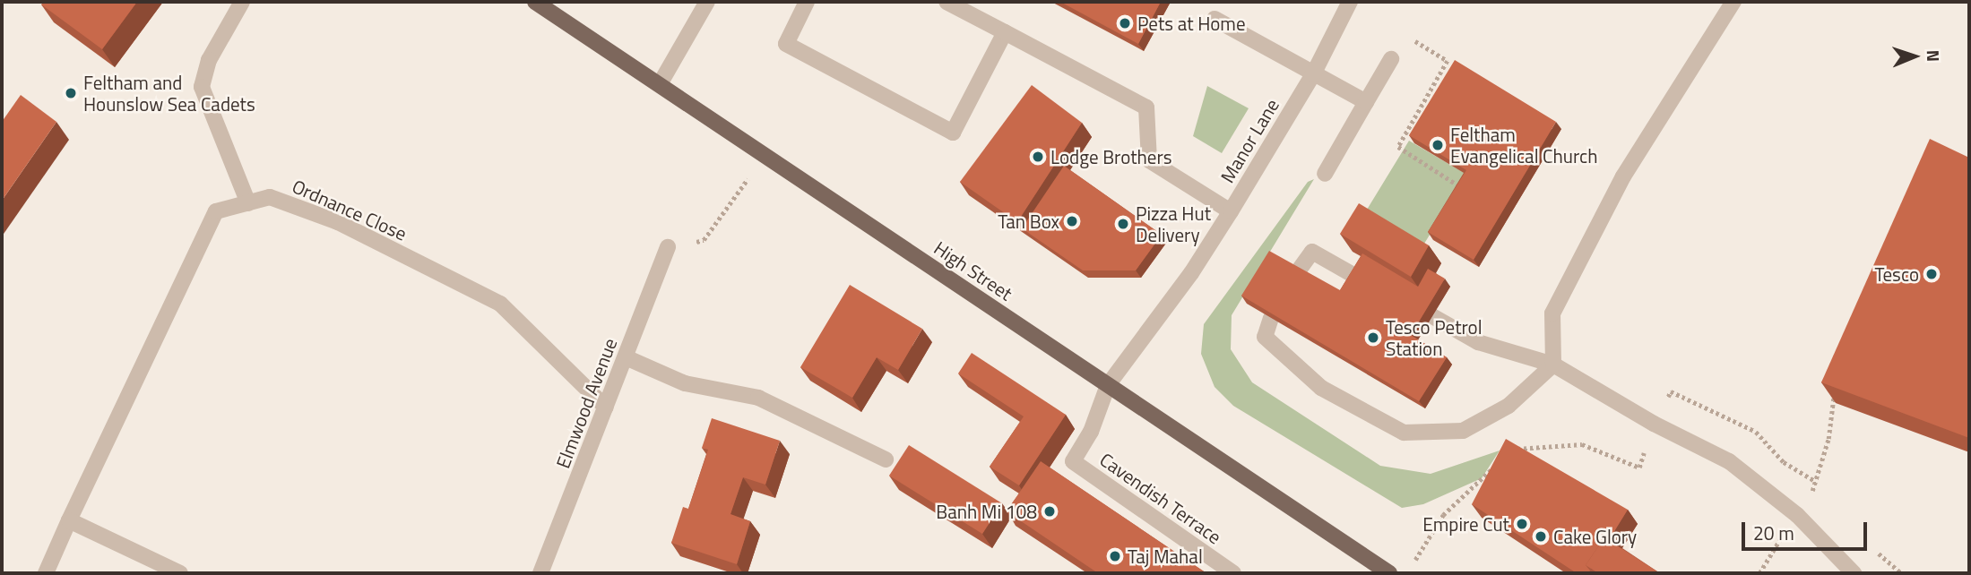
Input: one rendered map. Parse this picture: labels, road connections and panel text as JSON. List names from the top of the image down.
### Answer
{
  "streets": {
    "main road": ["High Street"],
    "street": [
      "Manor Lane",
      "Ordnance Close",
      "Elmwood Avenue",
      "Cavendish Terrace"
    ]
  },
  "crossings": [
    ["Manor Lane", "High Street"],
    ["Manor Lane", "Cavendish Terrace"],
    ["Ordnance Close", "Elmwood Avenue"],
    ["High Street", "Cavendish Terrace"]
  ],
  "places": [
    "Pets at Home",
    "Feltham and Hounslow Sea Cadets",
    "Feltham Evangelical Church",
    "Lodge Brothers",
    "Tan Box",
    "Pizza Hut Delivery",
    "Tesco",
    "Tesco Petrol Station",
    "Banh Mi 108",
    "Empire Cut",
    "Cake Glory",
    "Taj Mahal"
  ],
  "scale_bar": "20 m",
  "north": "right"
}
